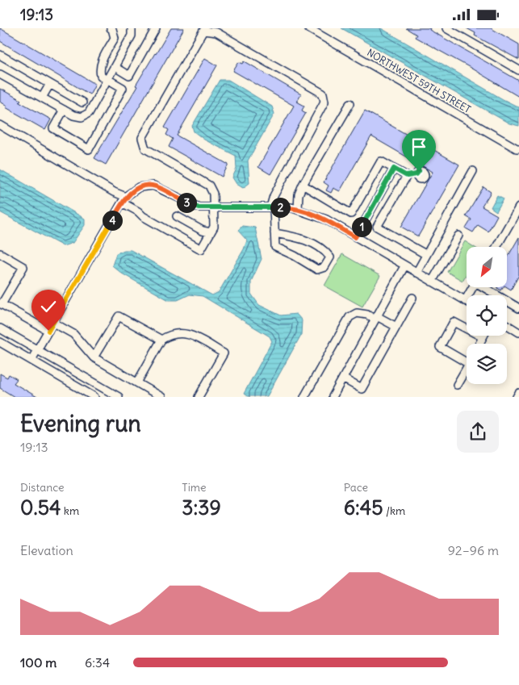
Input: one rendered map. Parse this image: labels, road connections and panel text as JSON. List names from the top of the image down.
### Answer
{
  "streets": {
    "street": ["NORTHWEST 59TH STREET"]
  },
  "north": "bottom left",
  "page": {
    "status": "19:13",
    "pins": [
      "3",
      "2",
      "4",
      "1"
    ],
    "heading": ["Evening run", "19:13"],
    "stats": [
      ["Distance", "0.54 km"],
      ["Time", "3:39"],
      ["Pace", "6:45 /km"]
    ],
    "chart": ["Elevation", "92–96 m"],
    "list": [
      {
        "name": "100 m",
        "note": "6:34"
      }
    ]
  }
}
